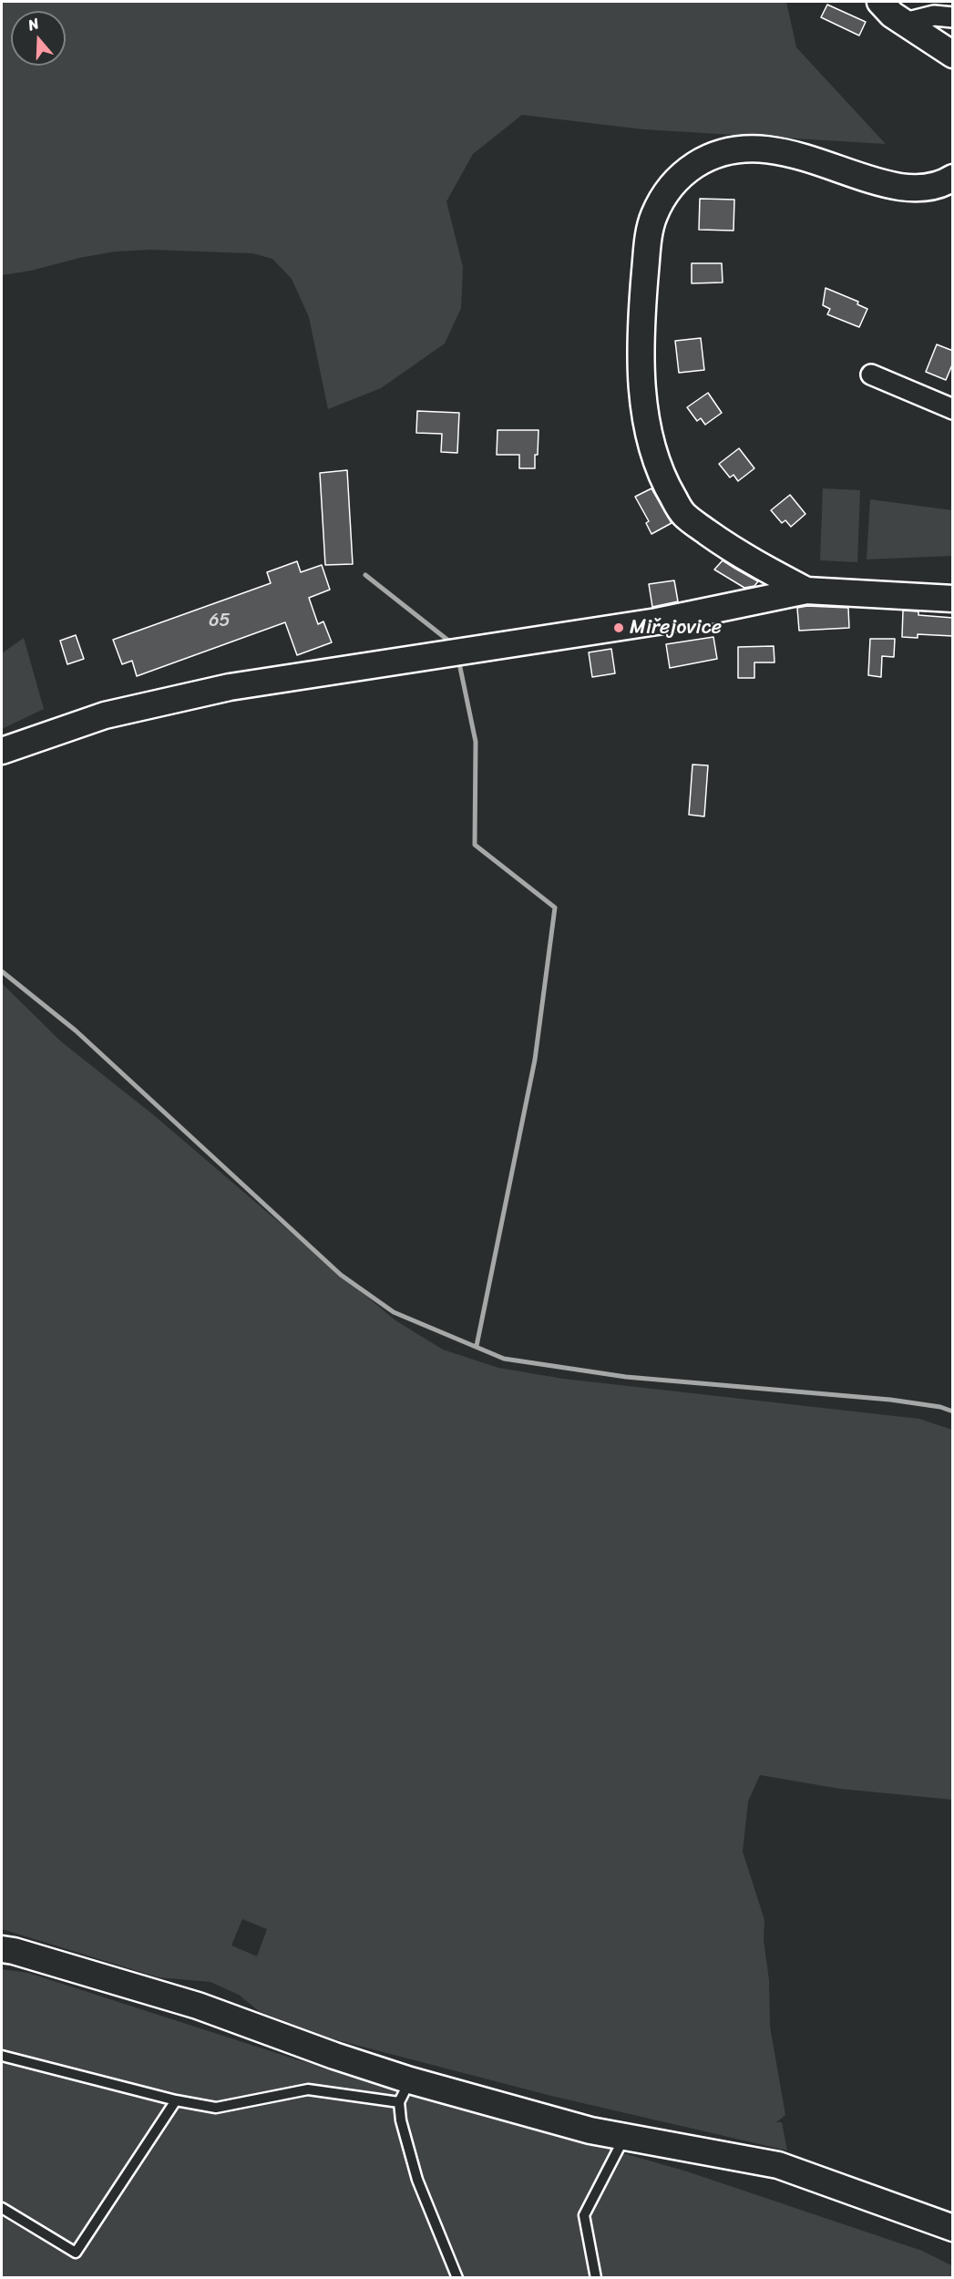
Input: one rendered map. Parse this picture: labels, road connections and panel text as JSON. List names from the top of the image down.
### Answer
{
  "places": ["Miřejovice"],
  "house_numbers": ["65"],
  "north": "top"
}
